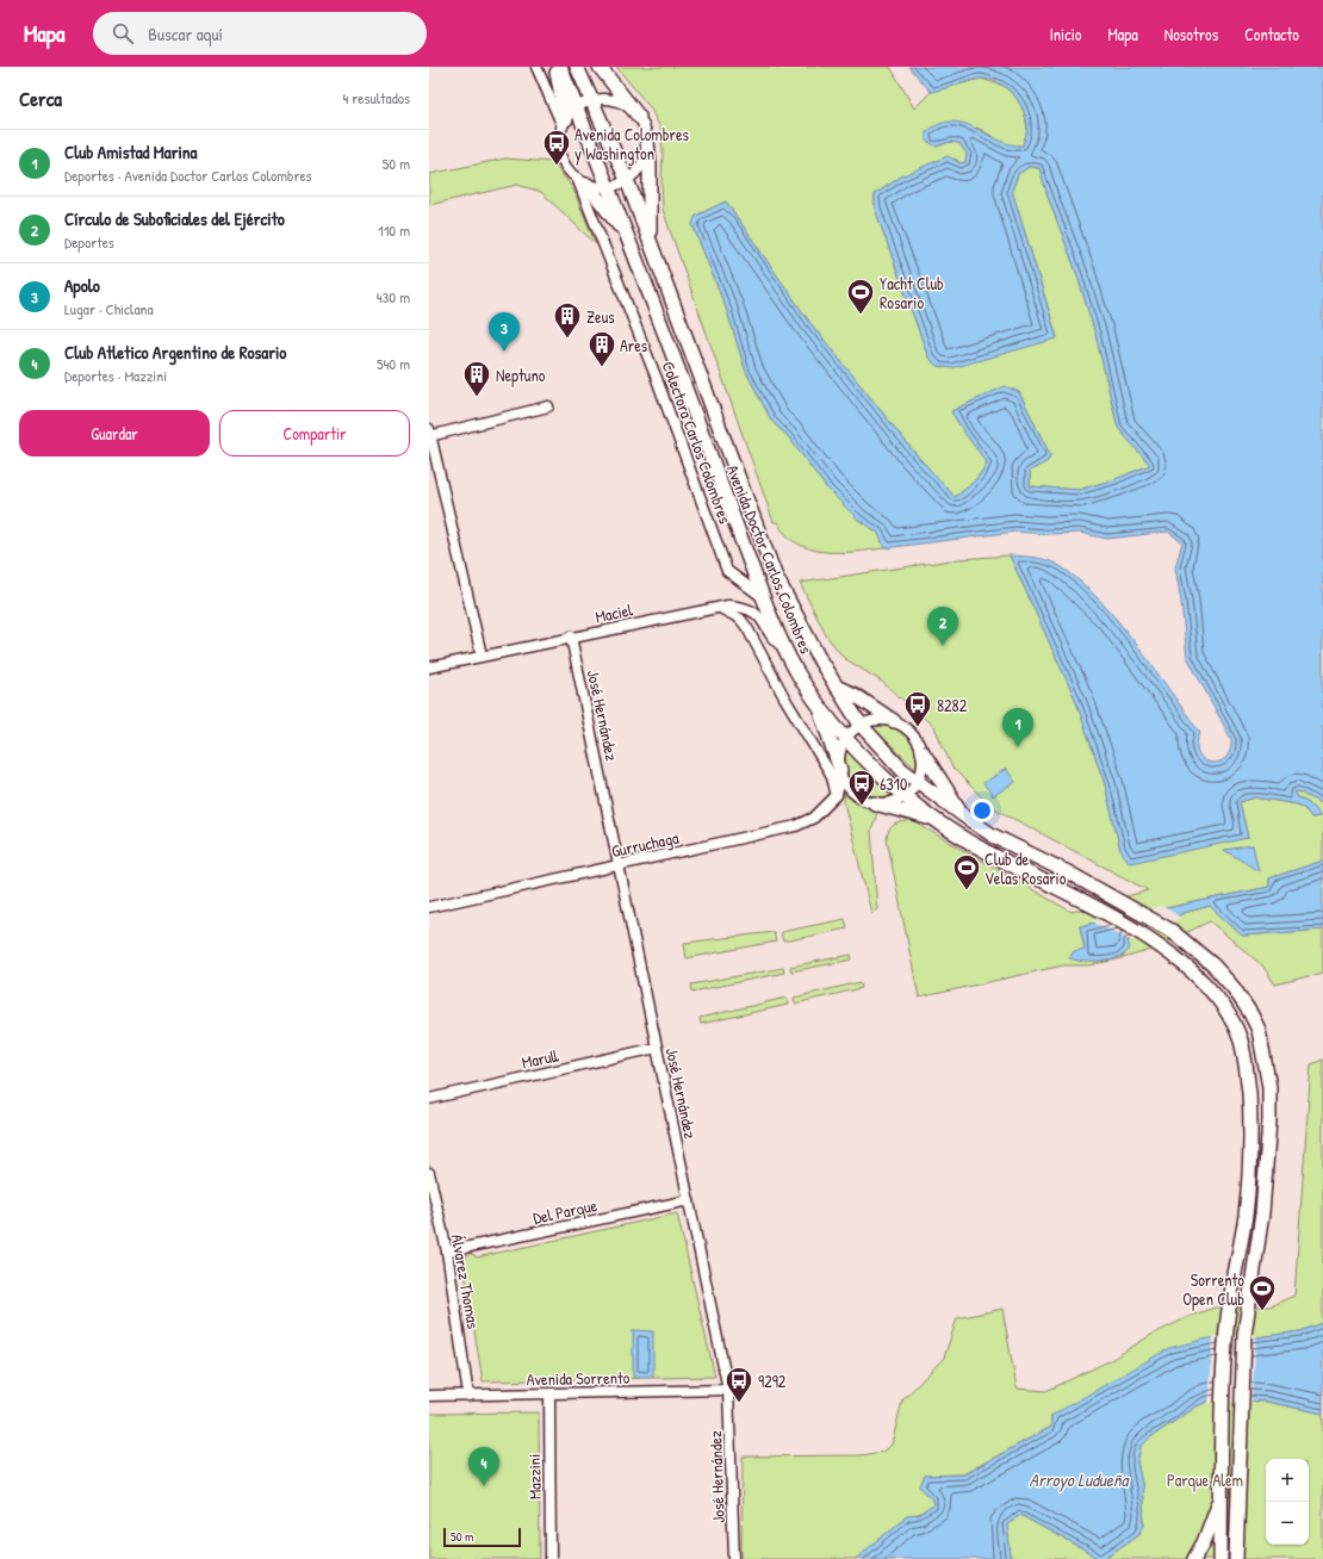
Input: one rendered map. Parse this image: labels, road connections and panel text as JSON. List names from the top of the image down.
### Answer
{
  "streets": {
    "main road": ["Avenida Doctor Carlos Colombres"],
    "street": [
      "Colectora Carlos Colombres",
      "Maciel",
      "José Hernández",
      "Gurruchaga",
      "Marull",
      "Del Parque",
      "Álvarez Thomas",
      "Avenida Sorrento",
      "Mazzini"
    ]
  },
  "crossings": [
    ["Colectora Carlos Colombres", "Avenida Doctor Carlos Colombres"],
    ["Avenida Doctor Carlos Colombres", "Maciel"],
    ["Avenida Doctor Carlos Colombres", "Gurruchaga"],
    ["Maciel", "José Hernández"],
    ["José Hernández", "Gurruchaga"],
    ["José Hernández", "Marull"],
    ["José Hernández", "Del Parque"],
    ["José Hernández", "Avenida Sorrento"],
    ["Del Parque", "Álvarez Thomas"],
    ["Álvarez Thomas", "Avenida Sorrento"],
    ["Avenida Sorrento", "Mazzini"]
  ],
  "water": ["Arroyo Ludueña"],
  "parks": ["Parque Alem"],
  "places": {
    "bus stop": [
      "Avenida Colombres y Washington",
      "8282",
      "6310",
      "9292"
    ],
    "sports": ["Yacht Club Rosario", "Club de Velas Rosario", "Sorrento Open Club"],
    "building": ["Zeus", "Ares", "Neptuno"]
  },
  "scale_bar": "50 m",
  "page": {
    "header": "Mapa",
    "search": "Buscar aquí",
    "nav": [
      "Inicio",
      "Mapa",
      "Nosotros",
      "Contacto"
    ],
    "heading": ["Cerca", "4 resultados"],
    "list": [
      {
        "mark": "1",
        "name": "Club Amistad Marina",
        "note": "Deportes · Avenida Doctor Carlos Colombres",
        "value": "50 m"
      },
      {
        "mark": "2",
        "name": "Círculo de Suboficiales del Ejército",
        "note": "Deportes",
        "value": "110 m"
      },
      {
        "mark": "3",
        "name": "Apolo",
        "note": "Lugar · Chiclana",
        "value": "430 m"
      },
      {
        "mark": "4",
        "name": "Club Atletico Argentino de Rosario",
        "note": "Deportes · Mazzini",
        "value": "540 m"
      }
    ],
    "pins": [
      "3",
      "2",
      "1",
      "4"
    ],
    "buttons": ["Guardar", "Compartir"],
    "map_buttons": ["+", "−"],
    "scale": "50 m"
  }
}
